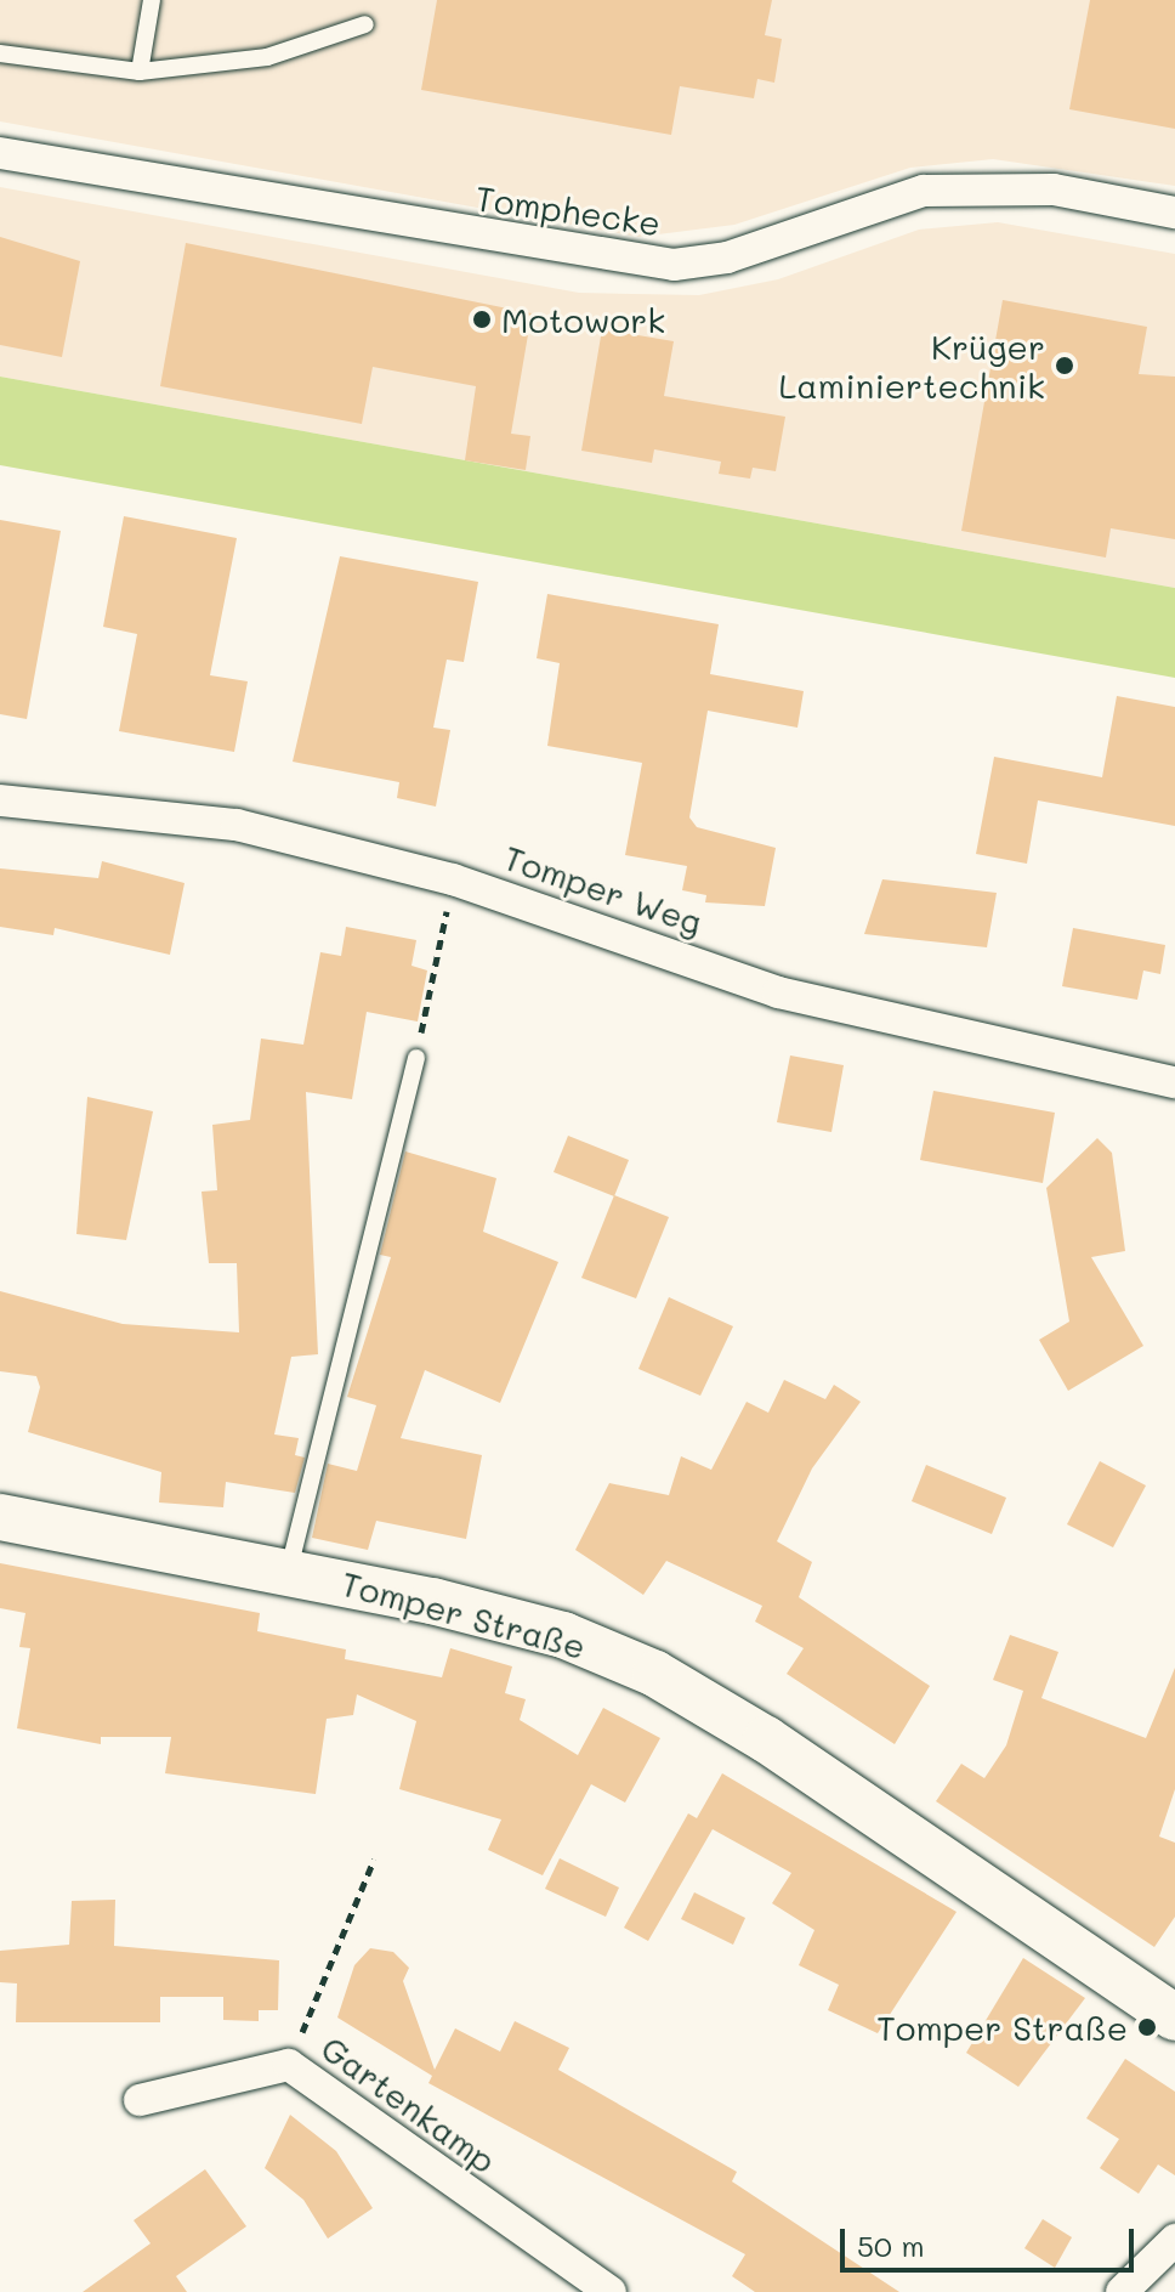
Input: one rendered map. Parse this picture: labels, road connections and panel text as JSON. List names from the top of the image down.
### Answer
{
  "streets": {
    "main road": ["Tomper Straße"],
    "street": ["Tomphecke", "Tomper Weg", "Gartenkamp"]
  },
  "places": ["Motowork", "Krüger Laminiertechnik", "Tomper Straße"],
  "scale_bar": "50 m"
}
